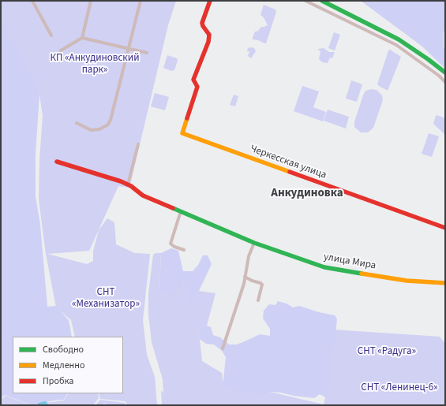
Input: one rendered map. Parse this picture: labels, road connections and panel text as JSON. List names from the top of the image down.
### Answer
{
  "streets": {
    "street": ["Черкесская улица", "улица Мира"]
  },
  "districts": ["Анкудиновка"],
  "parks": [
    "КП «Анкудиновский парк»",
    "СНТ «Механизатор»",
    "СНТ «Радуга»",
    "СНТ «Ленинец-6»"
  ],
  "legend": ["Свободно", "Медленно", "Пробка"]
}
